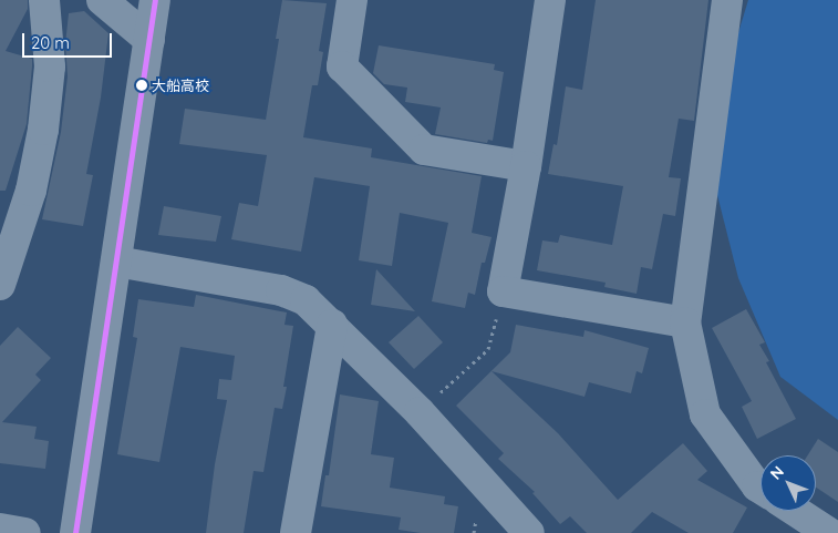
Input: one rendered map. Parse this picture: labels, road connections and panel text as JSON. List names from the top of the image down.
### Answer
{
  "places": ["大船高校"],
  "scale_bar": "20 m",
  "north": "top left"
}
